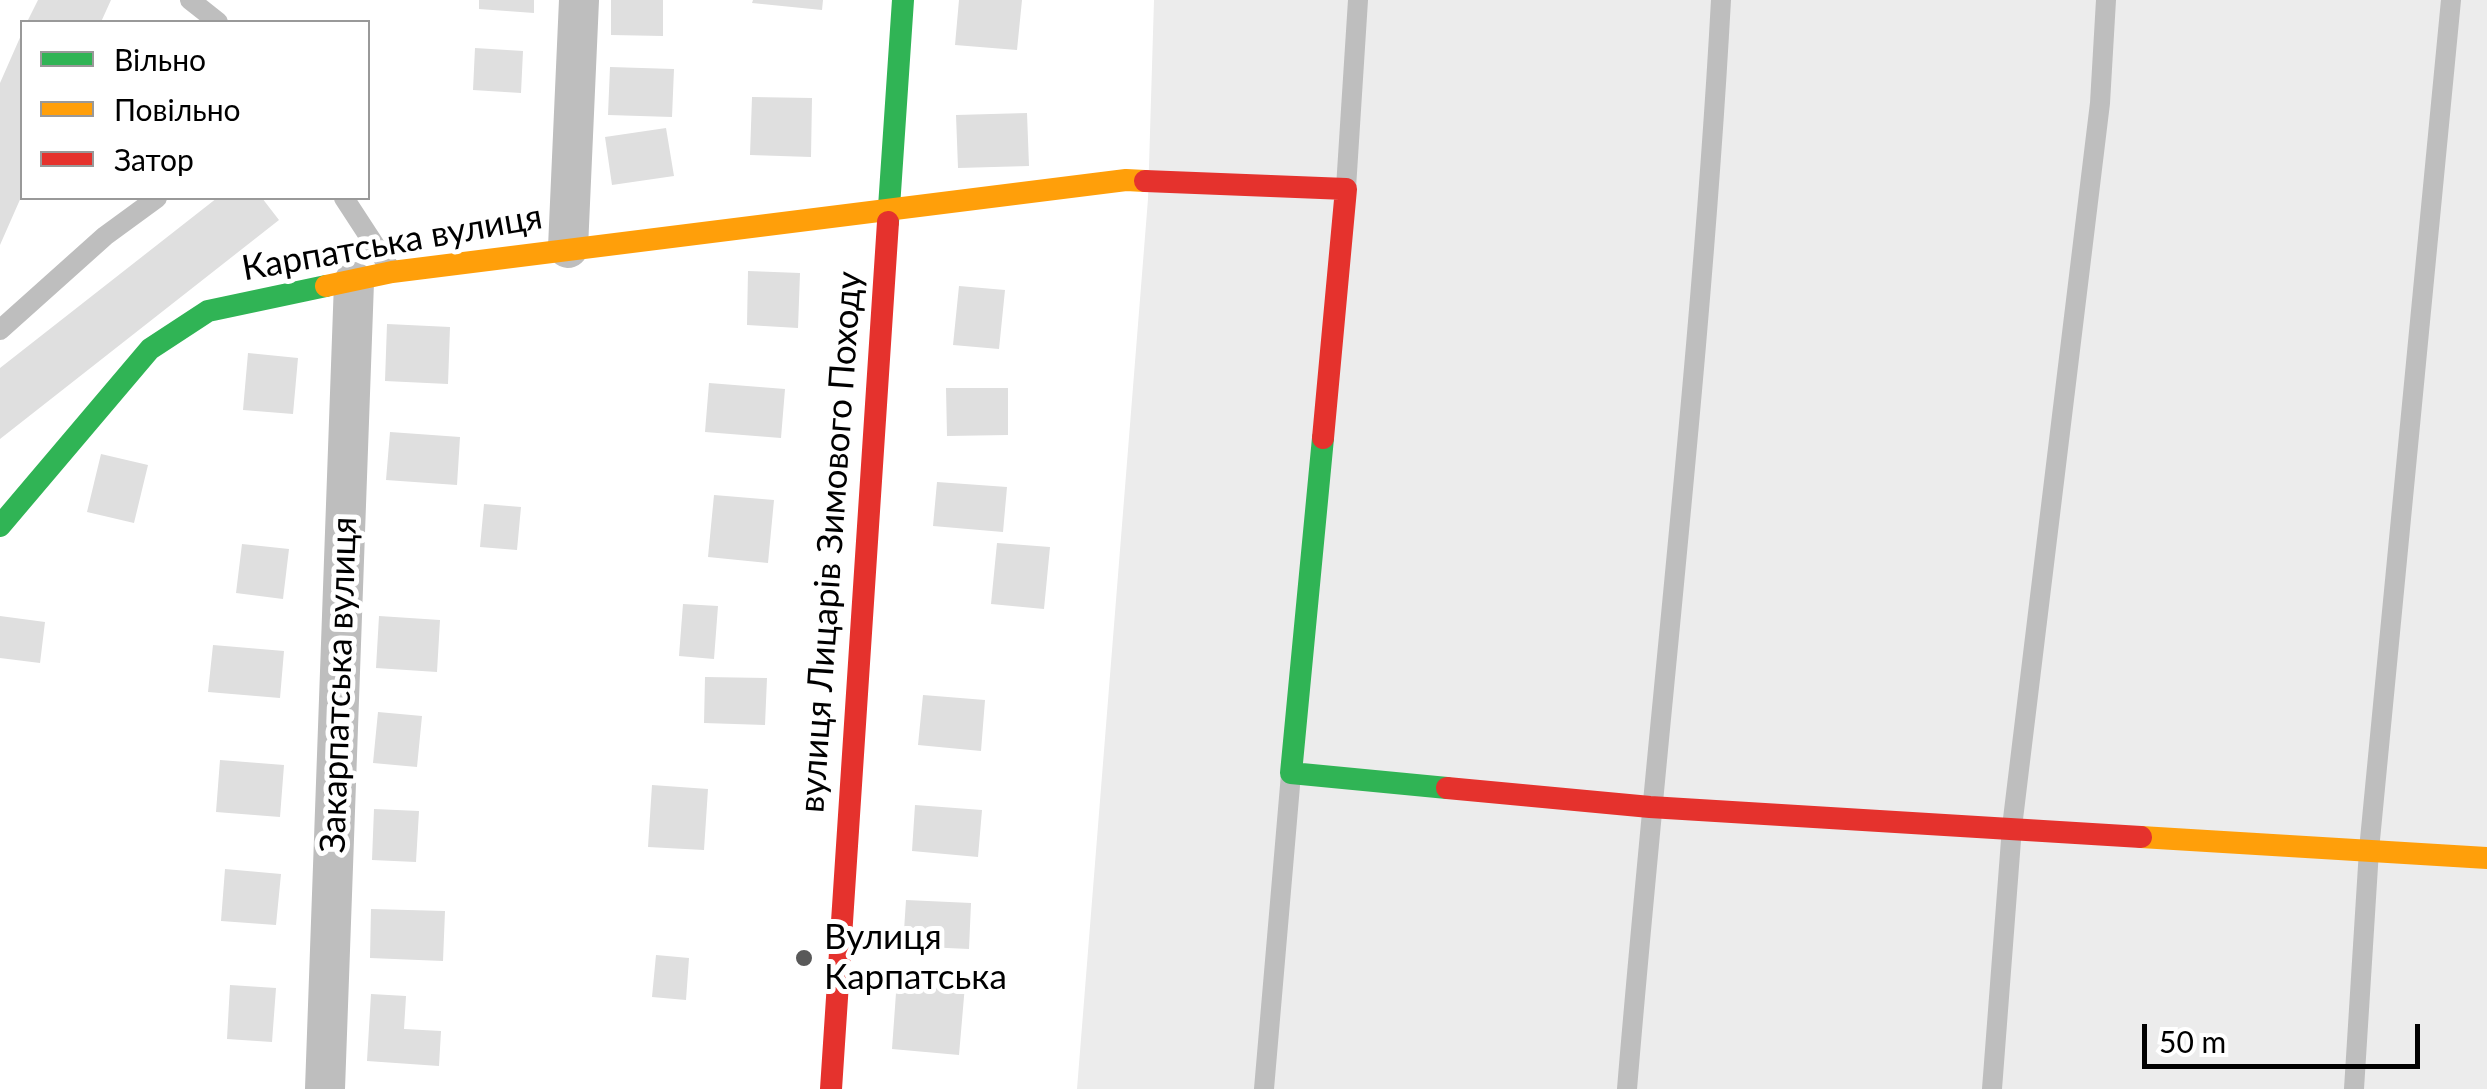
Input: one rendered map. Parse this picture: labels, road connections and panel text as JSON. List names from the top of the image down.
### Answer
{
  "streets": {
    "street": ["Карпатська вулиця", "вулиця Лицарів Зимового Походу", "Закарпатська вулиця"]
  },
  "crossings": [
    ["Карпатська вулиця", "вулиця Лицарів Зимового Походу"],
    ["Карпатська вулиця", "Закарпатська вулиця"]
  ],
  "places": ["Вулиця Карпатська"],
  "legend": ["Вільно", "Повільно", "Затор"],
  "scale_bar": "50 m"
}
